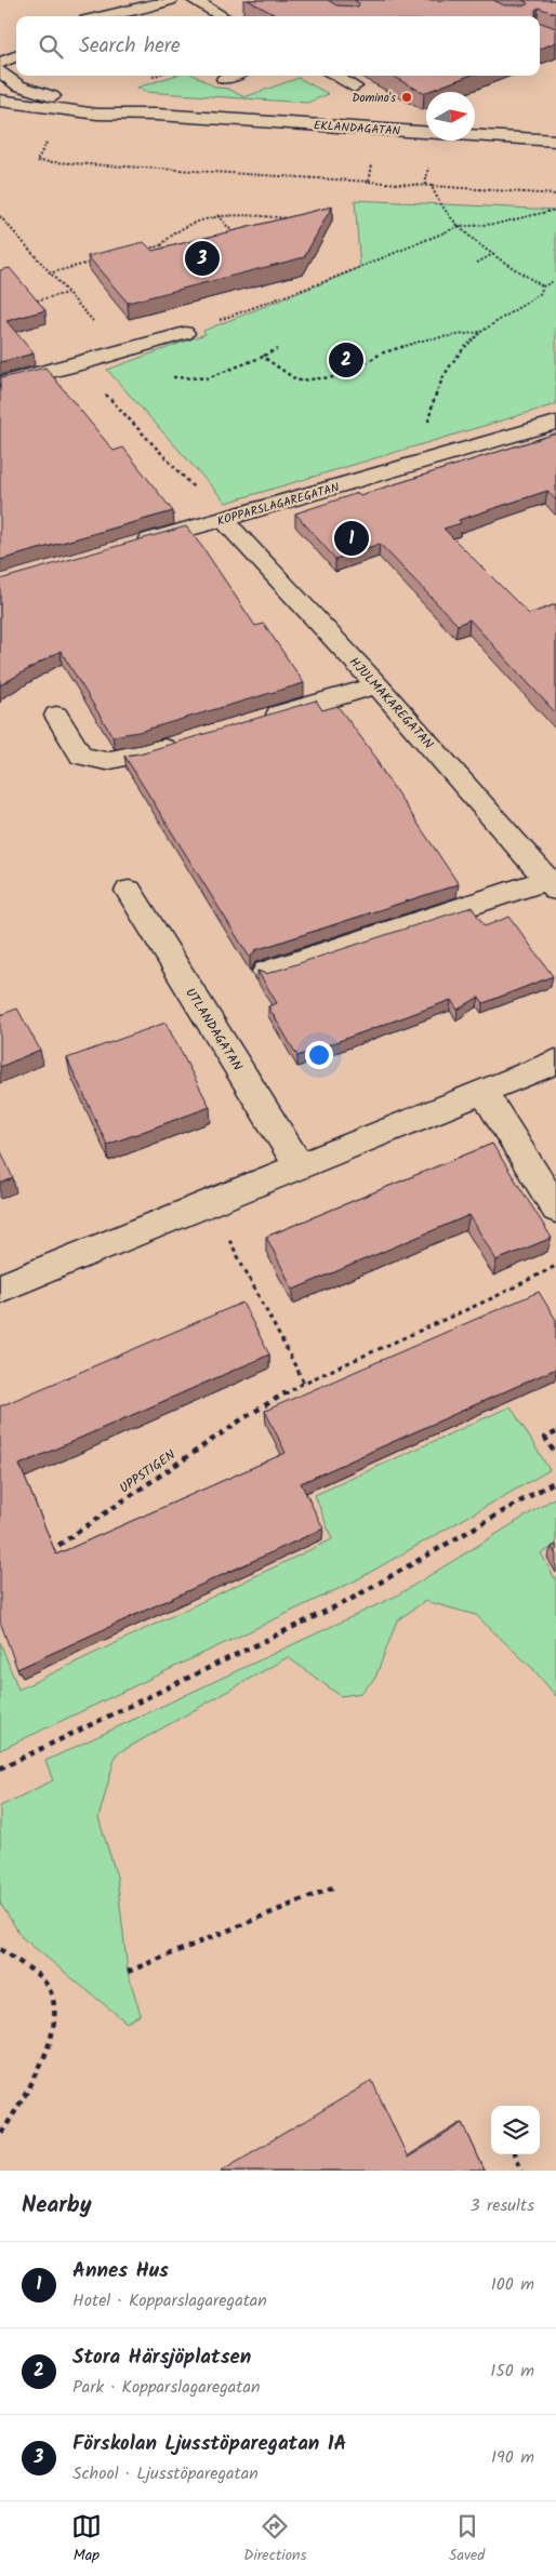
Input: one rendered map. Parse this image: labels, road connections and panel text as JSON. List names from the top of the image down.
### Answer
{
  "streets": {
    "street": [
      "EKLANDAGATAN",
      "KOPPARSLAGAREGATAN",
      "HJULMAKAREGATAN",
      "UTLANDAGATAN"
    ],
    "path": ["UPPSTIGEN"]
  },
  "crossings": [
    ["KOPPARSLAGAREGATAN", "HJULMAKAREGATAN"]
  ],
  "places": ["Domino's"],
  "north": "right",
  "page": {
    "search": "Search here",
    "pins": ["3", "2", "1"],
    "heading": ["Nearby", "3 results"],
    "list": [
      {
        "mark": "1",
        "name": "Annes Hus",
        "note": "Hotel · Kopparslagaregatan",
        "value": "100 m"
      },
      {
        "mark": "2",
        "name": "Stora Härsjöplatsen",
        "note": "Park · Kopparslagaregatan",
        "value": "150 m"
      },
      {
        "mark": "3",
        "name": "Förskolan Ljusstöparegatan 1A",
        "note": "School · Ljusstöparegatan",
        "value": "190 m"
      }
    ],
    "nav": ["Map", "Directions", "Saved"]
  }
}
